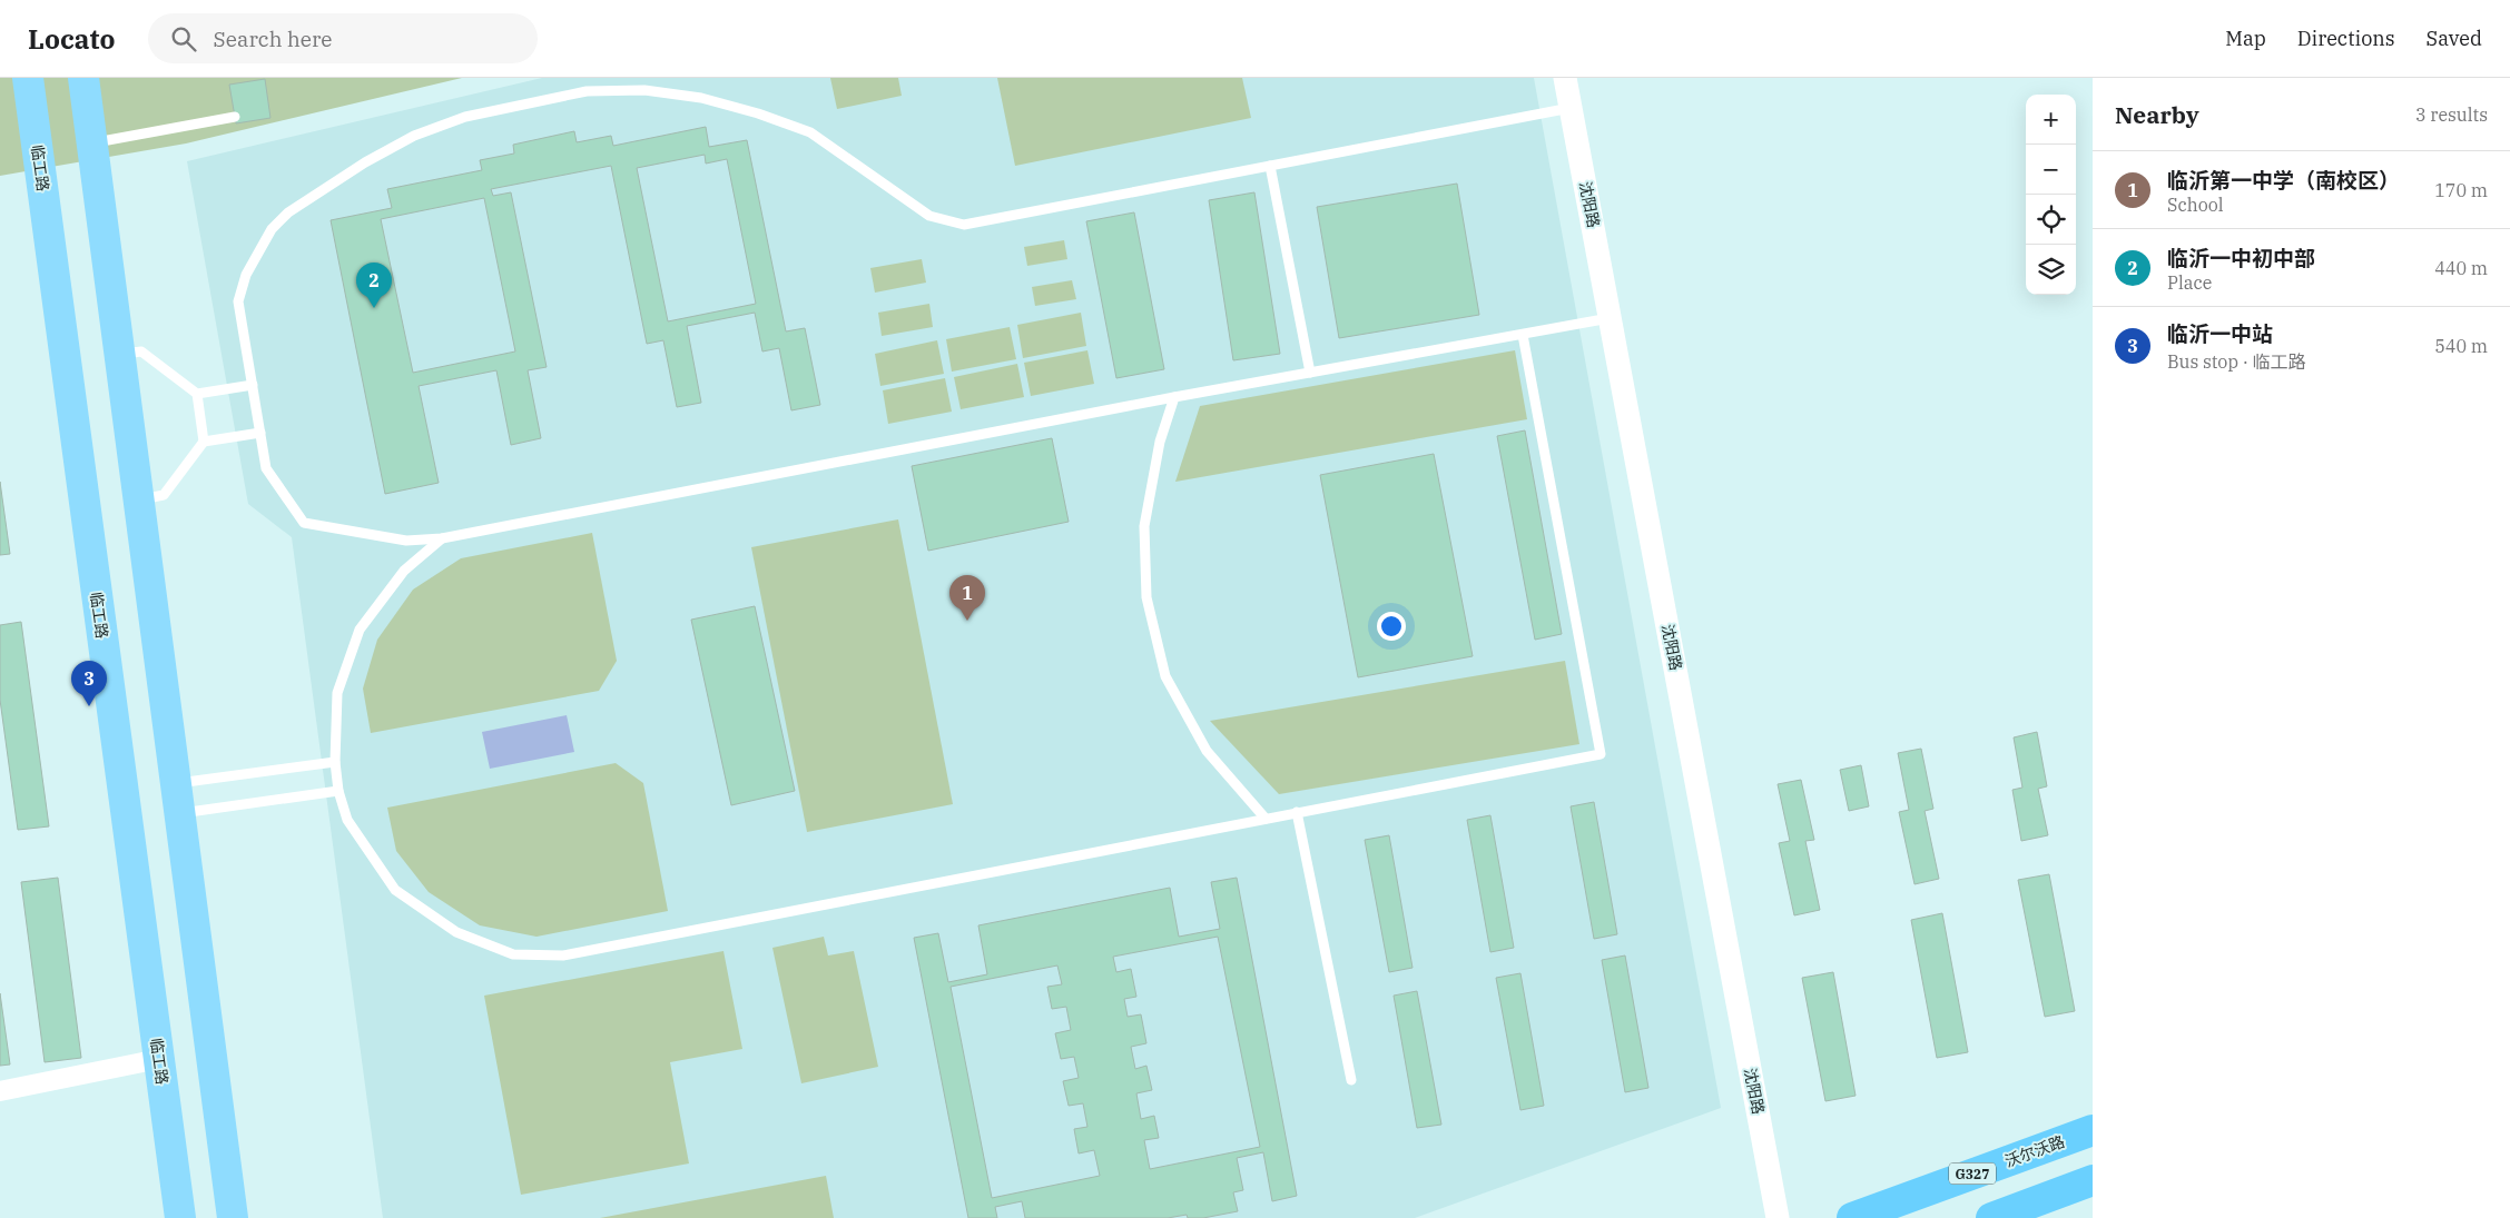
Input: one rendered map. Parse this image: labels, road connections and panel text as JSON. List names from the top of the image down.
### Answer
{
  "streets": {
    "highway": ["沃尔沃路", "G327"],
    "main road": ["临工路"],
    "street": ["沈阳路"]
  },
  "page": {
    "header": "Locato",
    "search": "Search here",
    "nav": ["Map", "Directions", "Saved"],
    "heading": ["Nearby", "3 results"],
    "map_buttons": ["+", "−"],
    "list": [
      {
        "mark": "1",
        "name": "临沂第一中学（南校区）",
        "note": "School",
        "value": "170 m"
      },
      {
        "mark": "2",
        "name": "临沂一中初中部",
        "note": "Place",
        "value": "440 m"
      },
      {
        "mark": "3",
        "name": "临沂一中站",
        "note": "Bus stop · 临工路",
        "value": "540 m"
      }
    ],
    "pins": ["2", "1", "3"]
  }
}
